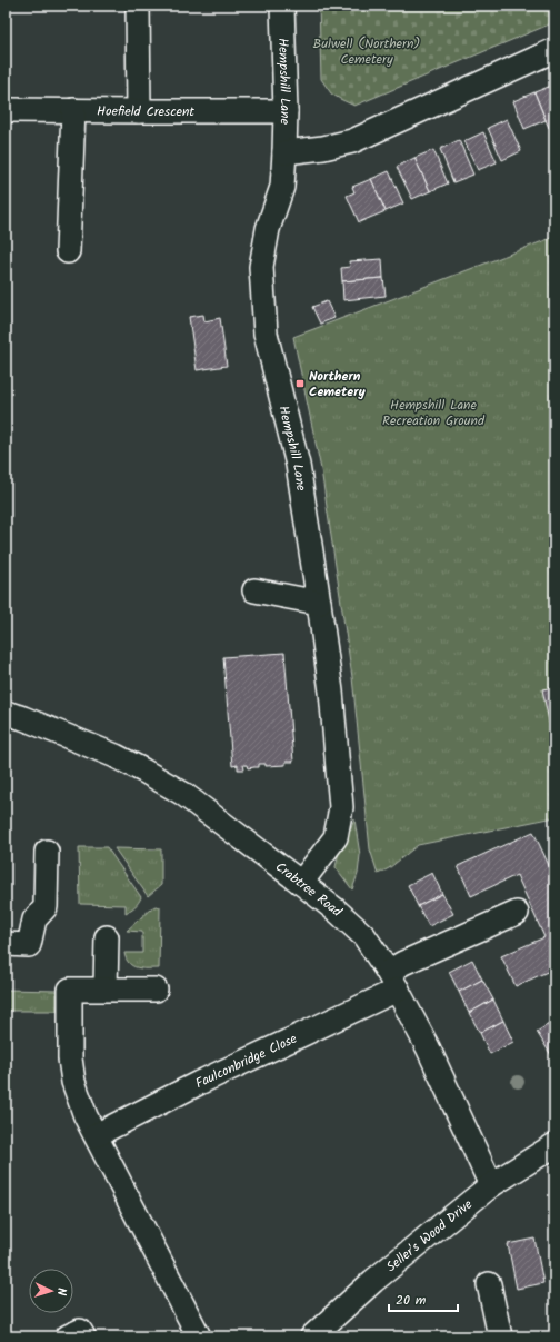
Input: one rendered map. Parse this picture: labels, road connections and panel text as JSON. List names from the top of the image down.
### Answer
{
  "streets": {
    "street": [
      "Hempshill Lane",
      "Hoefield Crescent",
      "Crabtree Road",
      "Faulconbridge Close",
      "Seller's Wood Drive"
    ]
  },
  "crossings": [
    ["Hempshill Lane", "Hoefield Crescent"],
    ["Hempshill Lane", "Crabtree Road"],
    ["Crabtree Road", "Faulconbridge Close"],
    ["Crabtree Road", "Seller's Wood Drive"]
  ],
  "parks": ["Bulwell (Northern) Cemetery", "Hempshill Lane Recreation Ground"],
  "places": {
    "transit": ["Northern Cemetery"]
  },
  "scale_bar": "20 m",
  "north": "right"
}
